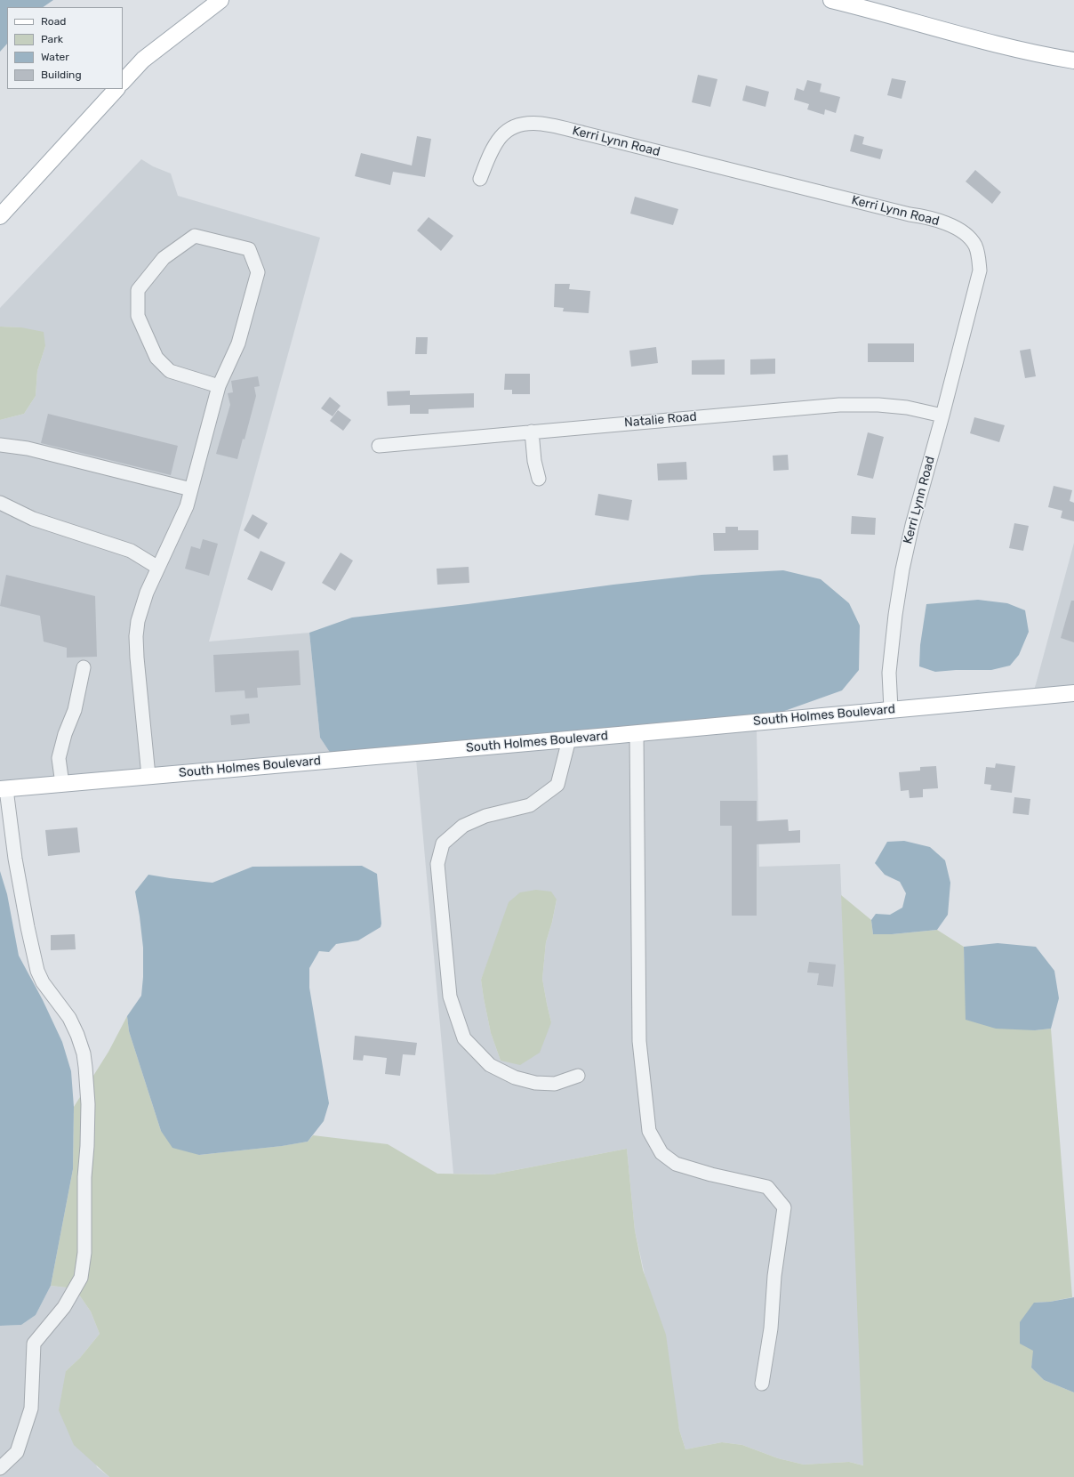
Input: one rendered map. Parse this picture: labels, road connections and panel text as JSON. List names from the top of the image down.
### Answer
{
  "streets": {
    "main road": ["South Holmes Boulevard"],
    "street": ["Kerri Lynn Road", "Natalie Road"]
  },
  "crossings": [
    ["Kerri Lynn Road", "Natalie Road"],
    ["Kerri Lynn Road", "South Holmes Boulevard"]
  ],
  "legend": [
    "Road",
    "Park",
    "Water",
    "Building"
  ]
}
